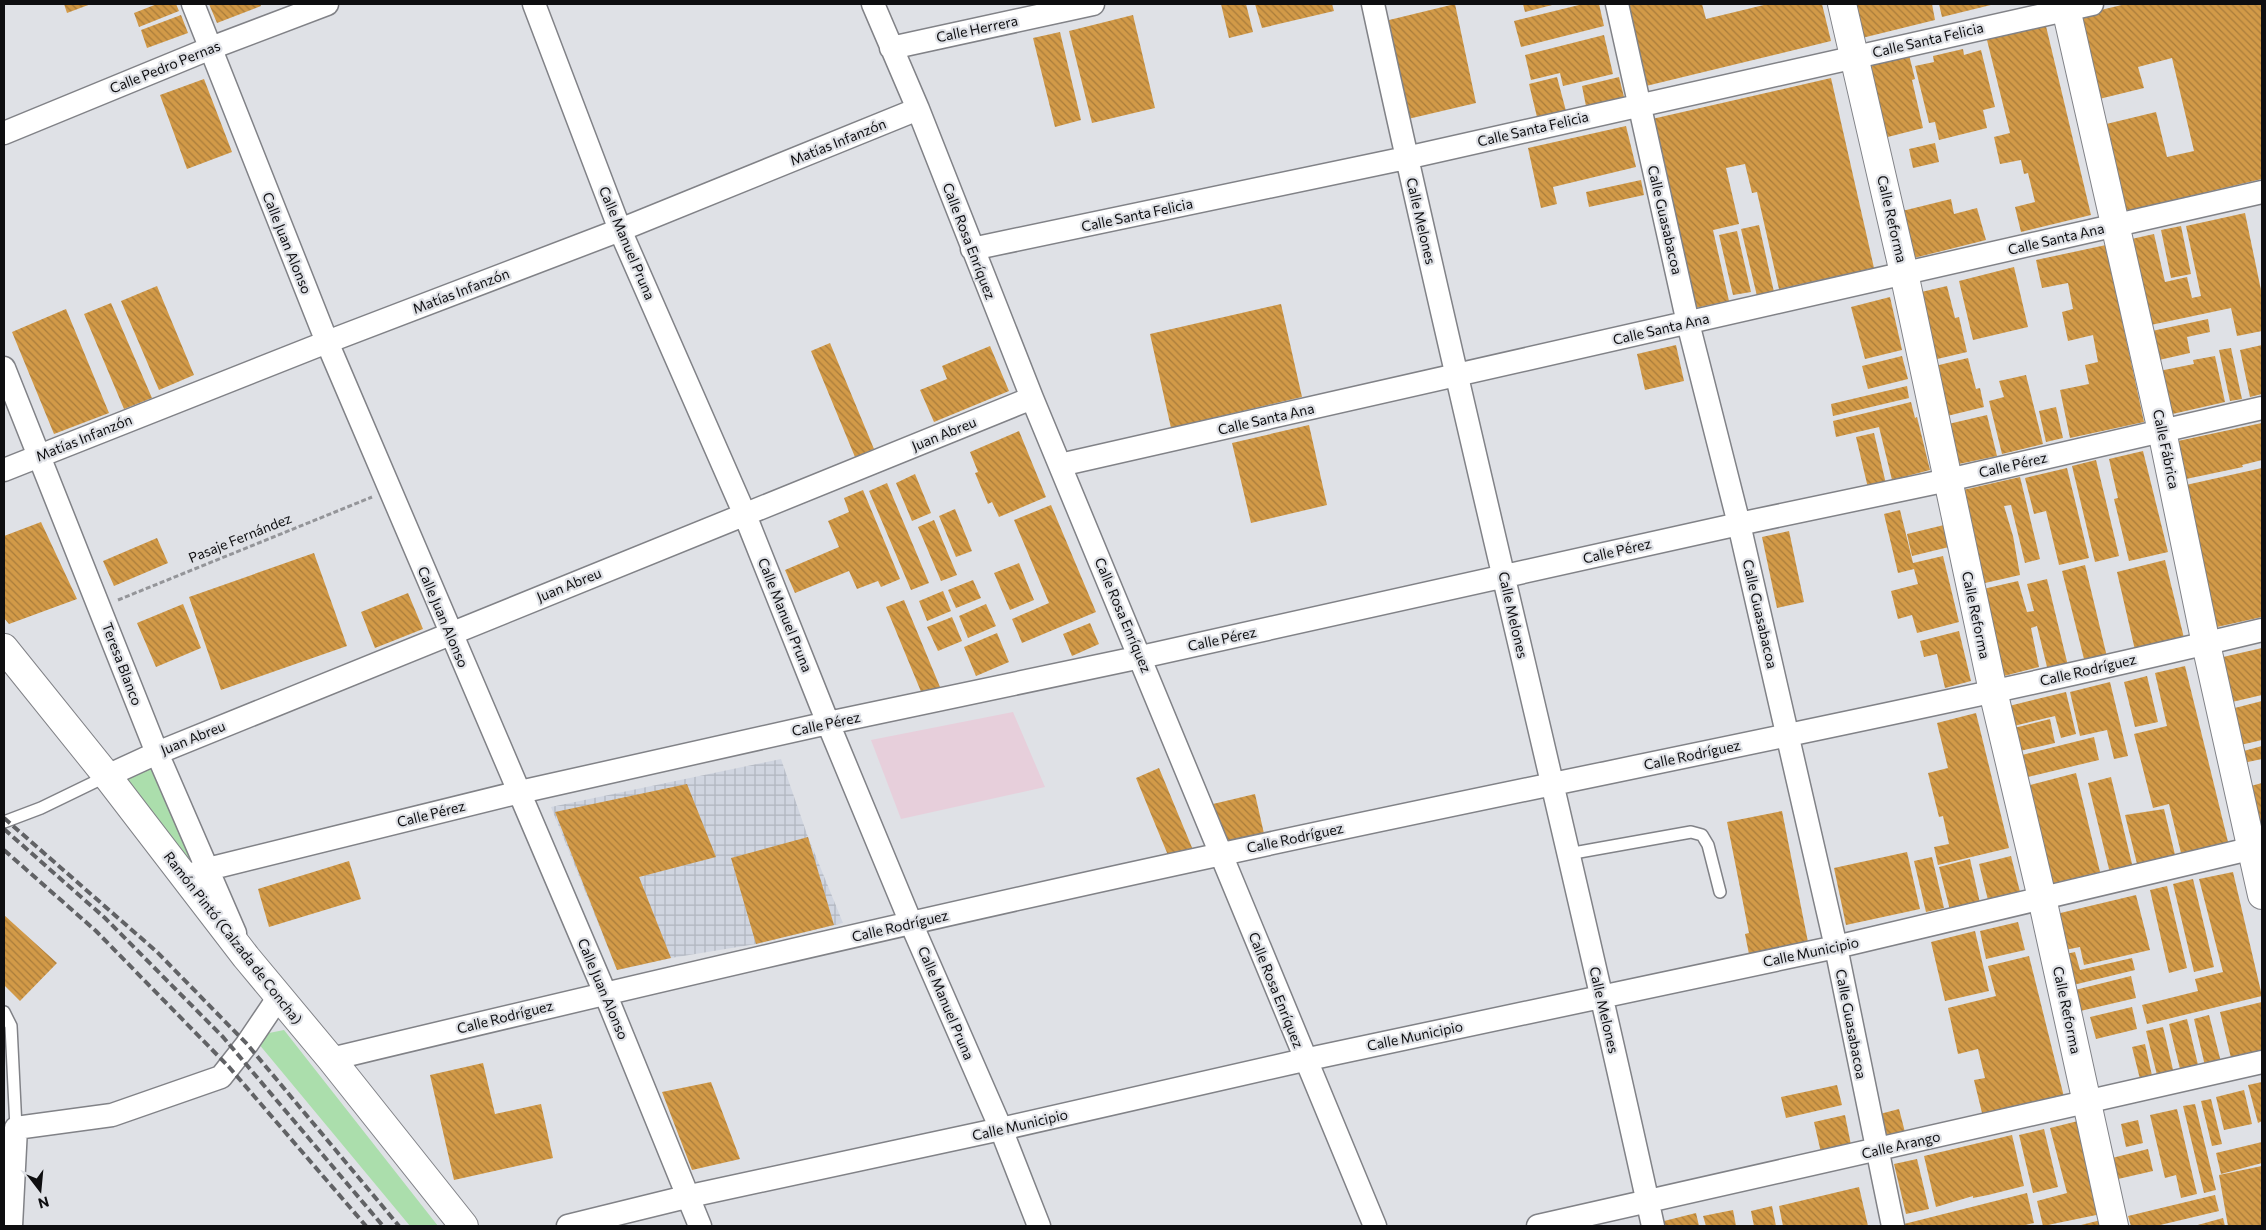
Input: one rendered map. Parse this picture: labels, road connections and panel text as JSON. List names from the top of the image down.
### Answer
{
  "streets": {
    "street": [
      "Calle Herrera",
      "Calle Santa Felicia",
      "Calle Pedro Pernas",
      "Matías Infanzón",
      "Calle Reforma",
      "Calle Guasabacoa",
      "Calle Melones",
      "Calle Santa Ana",
      "Calle Rosa Enríquez",
      "Calle Juan Alonso",
      "Calle Manuel Pruna",
      "Juan Abreu",
      "Calle Fábrica",
      "Calle Pérez",
      "Teresa Blanco",
      "Calle Rodríguez",
      "Ramón Pintó (Calzada de Concha)",
      "Calle Municipio",
      "Calle Arango"
    ],
    "path": ["Pasaje Fernández"]
  },
  "crossings": [
    ["Calle Herrera", "Calle Rosa Enríquez"],
    ["Calle Santa Felicia", "Calle Reforma"],
    ["Calle Santa Felicia", "Calle Guasabacoa"],
    ["Calle Santa Felicia", "Calle Melones"],
    ["Calle Santa Felicia", "Calle Rosa Enríquez"],
    ["Calle Santa Felicia", "Calle Fábrica"],
    ["Calle Pedro Pernas", "Calle Juan Alonso"],
    ["Matías Infanzón", "Calle Rosa Enríquez"],
    ["Matías Infanzón", "Calle Juan Alonso"],
    ["Matías Infanzón", "Calle Manuel Pruna"],
    ["Matías Infanzón", "Teresa Blanco"],
    ["Calle Reforma", "Calle Santa Ana"],
    ["Calle Reforma", "Calle Pérez"],
    ["Calle Reforma", "Calle Rodríguez"],
    ["Calle Reforma", "Calle Municipio"],
    ["Calle Reforma", "Calle Arango"],
    ["Calle Guasabacoa", "Calle Santa Ana"],
    ["Calle Guasabacoa", "Calle Pérez"],
    ["Calle Guasabacoa", "Calle Rodríguez"],
    ["Calle Guasabacoa", "Calle Municipio"],
    ["Calle Guasabacoa", "Calle Arango"],
    ["Calle Melones", "Calle Santa Ana"],
    ["Calle Melones", "Calle Pérez"],
    ["Calle Melones", "Calle Rodríguez"],
    ["Calle Melones", "Calle Municipio"],
    ["Calle Melones", "Calle Arango"],
    ["Calle Santa Ana", "Calle Rosa Enríquez"],
    ["Calle Santa Ana", "Calle Fábrica"],
    ["Calle Rosa Enríquez", "Juan Abreu"],
    ["Calle Rosa Enríquez", "Calle Pérez"],
    ["Calle Rosa Enríquez", "Calle Rodríguez"],
    ["Calle Rosa Enríquez", "Calle Municipio"],
    ["Calle Juan Alonso", "Juan Abreu"],
    ["Calle Juan Alonso", "Calle Pérez"],
    ["Calle Juan Alonso", "Pasaje Fernández"],
    ["Calle Juan Alonso", "Calle Rodríguez"],
    ["Calle Juan Alonso", "Calle Municipio"],
    ["Calle Manuel Pruna", "Juan Abreu"],
    ["Calle Manuel Pruna", "Calle Pérez"],
    ["Calle Manuel Pruna", "Calle Rodríguez"],
    ["Calle Manuel Pruna", "Calle Municipio"],
    ["Juan Abreu", "Teresa Blanco"],
    ["Juan Abreu", "Ramón Pintó (Calzada de Concha)"],
    ["Calle Fábrica", "Calle Pérez"],
    ["Calle Fábrica", "Calle Rodríguez"],
    ["Calle Fábrica", "Calle Municipio"],
    ["Calle Pérez", "Teresa Blanco"],
    ["Calle Pérez", "Ramón Pintó (Calzada de Concha)"],
    ["Pasaje Fernández", "Teresa Blanco"],
    ["Teresa Blanco", "Ramón Pintó (Calzada de Concha)"],
    ["Calle Rodríguez", "Ramón Pintó (Calzada de Concha)"]
  ],
  "north": "bottom"
}
